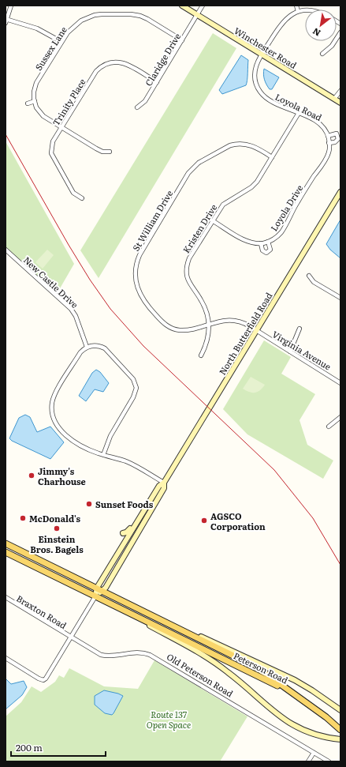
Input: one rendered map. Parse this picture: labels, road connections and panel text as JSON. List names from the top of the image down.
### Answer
{
  "streets": {
    "main road": ["Winchester Road", "North Butterfield Road", "Peterson Road"],
    "street": [
      "Sussex Lane",
      "Claridge Drive",
      "Trinity Place",
      "Loyola Road",
      "Loyola Drive",
      "St William Drive",
      "Kristen Drive",
      "New Castle Drive",
      "Virginia Avenue",
      "Braxton Road",
      "Old Peterson Road"
    ]
  },
  "crossings": [
    ["Winchester Road", "Claridge Drive"],
    ["Winchester Road", "Loyola Road"],
    ["Sussex Lane", "Claridge Drive"],
    ["Claridge Drive", "Trinity Place"],
    ["Loyola Road", "Loyola Drive"],
    ["Loyola Road", "Kristen Drive"],
    ["Loyola Drive", "Kristen Drive"],
    ["St William Drive", "Kristen Drive"],
    ["St William Drive", "North Butterfield Road"],
    ["St William Drive", "Virginia Avenue"],
    ["North Butterfield Road", "Virginia Avenue"],
    ["North Butterfield Road", "Braxton Road"],
    ["North Butterfield Road", "Peterson Road"],
    ["North Butterfield Road", "Old Peterson Road"],
    ["Braxton Road", "Old Peterson Road"]
  ],
  "parks": ["Route 137 Open Space"],
  "places": [
    "Jimmy's Charhouse",
    "Sunset Foods",
    "McDonald's",
    "AGSCO Corporation",
    "Einstein Bros. Bagels"
  ],
  "scale_bar": "200 m",
  "north": "bottom left"
}
